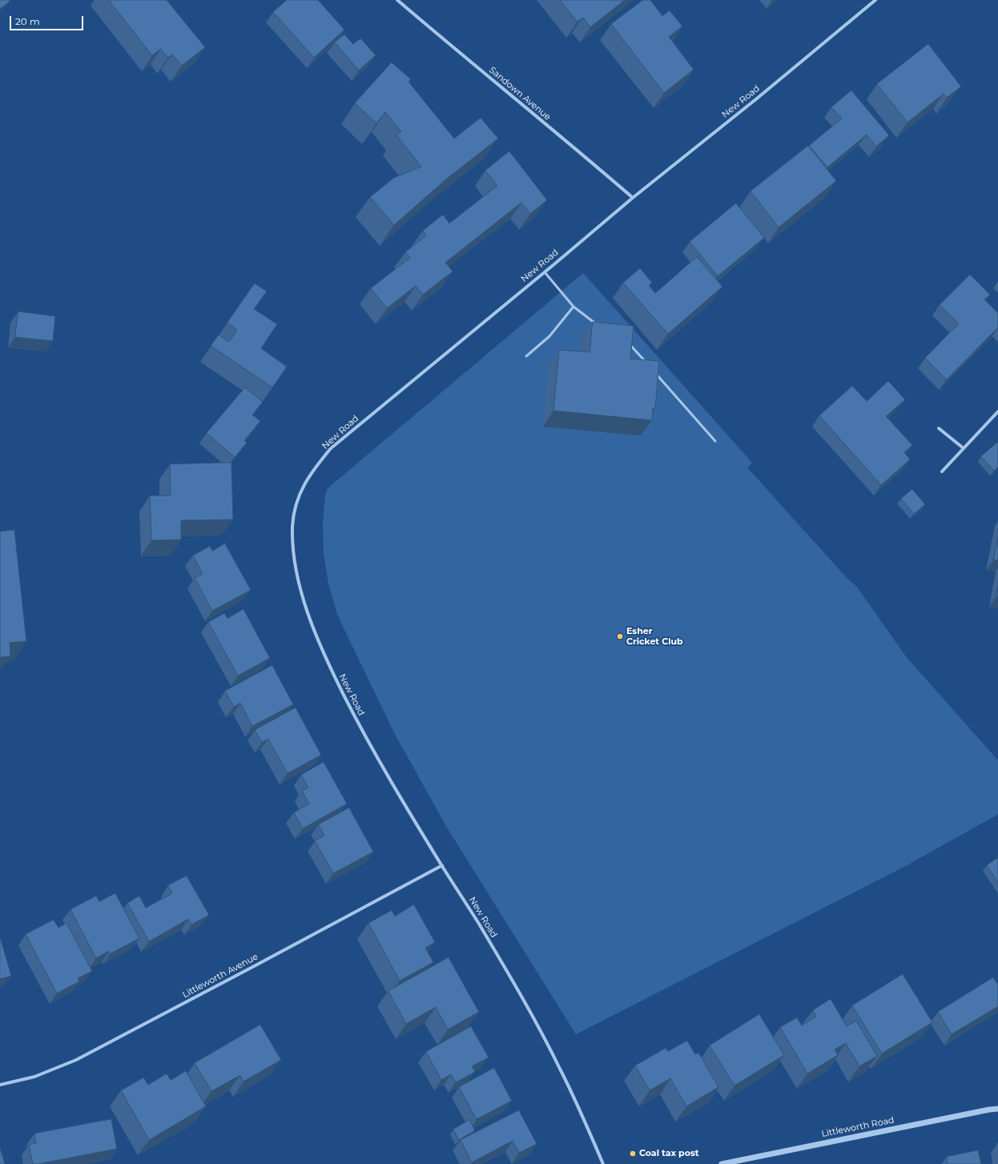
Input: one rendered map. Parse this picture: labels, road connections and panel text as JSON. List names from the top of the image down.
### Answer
{
  "streets": {
    "street": [
      "Sandown Avenue",
      "New Road",
      "Littleworth Avenue",
      "Littleworth Road"
    ]
  },
  "crossings": [
    ["Sandown Avenue", "New Road"],
    ["New Road", "Littleworth Avenue"]
  ],
  "places": ["Esher Cricket Club", "Coal tax post"],
  "scale_bar": "20 m"
}
